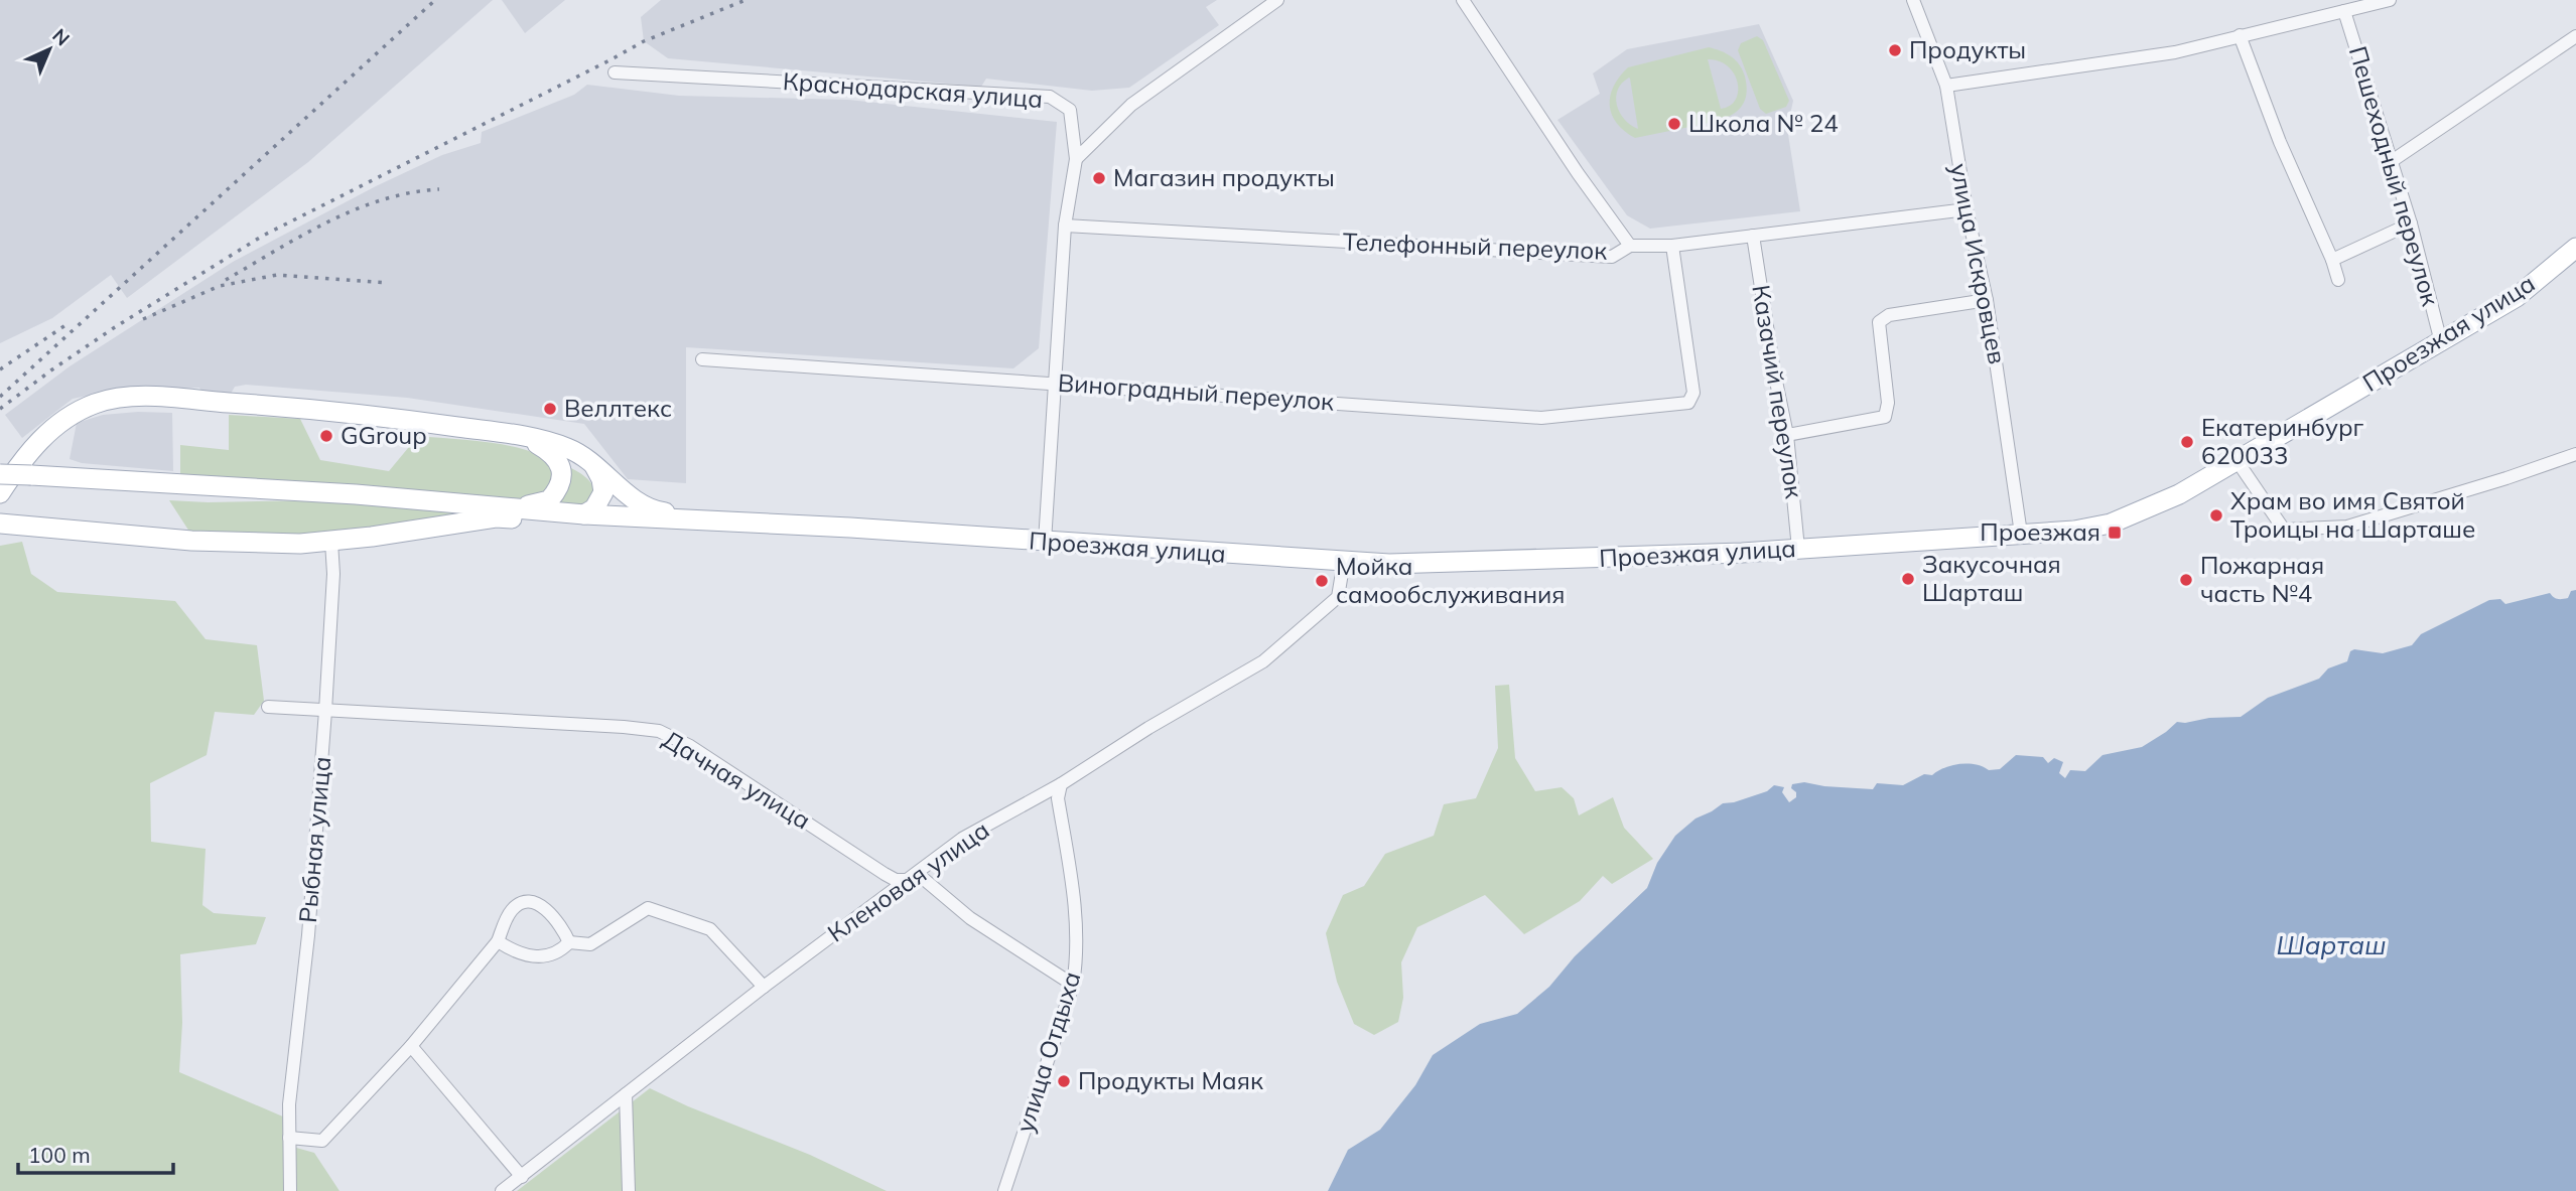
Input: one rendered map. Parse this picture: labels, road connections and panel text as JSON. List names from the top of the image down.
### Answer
{
  "streets": {
    "main road": ["Проезжая улица"],
    "street": [
      "Краснодарская улица",
      "Пешеходный переулок",
      "Телефонный переулок",
      "улица Искровцев",
      "Казачий переулок",
      "Виноградный переулок",
      "Дачная улица",
      "Рыбная улица",
      "Кленовая улица",
      "улица Отдыха"
    ]
  },
  "crossings": [
    ["Краснодарская улица", "Телефонный переулок"],
    ["Краснодарская улица", "Проезжая улица"],
    ["Краснодарская улица", "Виноградный переулок"],
    ["Пешеходный переулок", "Проезжая улица"],
    ["Телефонный переулок", "улица Искровцев"],
    ["Телефонный переулок", "Казачий переулок"],
    ["Телефонный переулок", "Виноградный переулок"],
    ["улица Искровцев", "Проезжая улица"],
    ["Проезжая улица", "Казачий переулок"],
    ["Проезжая улица", "Кленовая улица"],
    ["Дачная улица", "Рыбная улица"],
    ["Дачная улица", "Кленовая улица"],
    ["Дачная улица", "улица Отдыха"],
    ["Кленовая улица", "улица Отдыха"]
  ],
  "water": ["Шарташ"],
  "places": {
    "other": [
      "Продукты",
      "Школа № 24",
      "Магазин продукты",
      "Веллтекс",
      "GGroup",
      "Екатеринбург 620033",
      "Храм во имя Святой Троицы на Шарташе",
      "Закусочная Шарташ",
      "Пожарная часть №4",
      "Мойка самообслуживания",
      "Продукты Маяк"
    ],
    "transit": ["Проезжая"]
  },
  "scale_bar": "100 m",
  "north": "top right"
}
